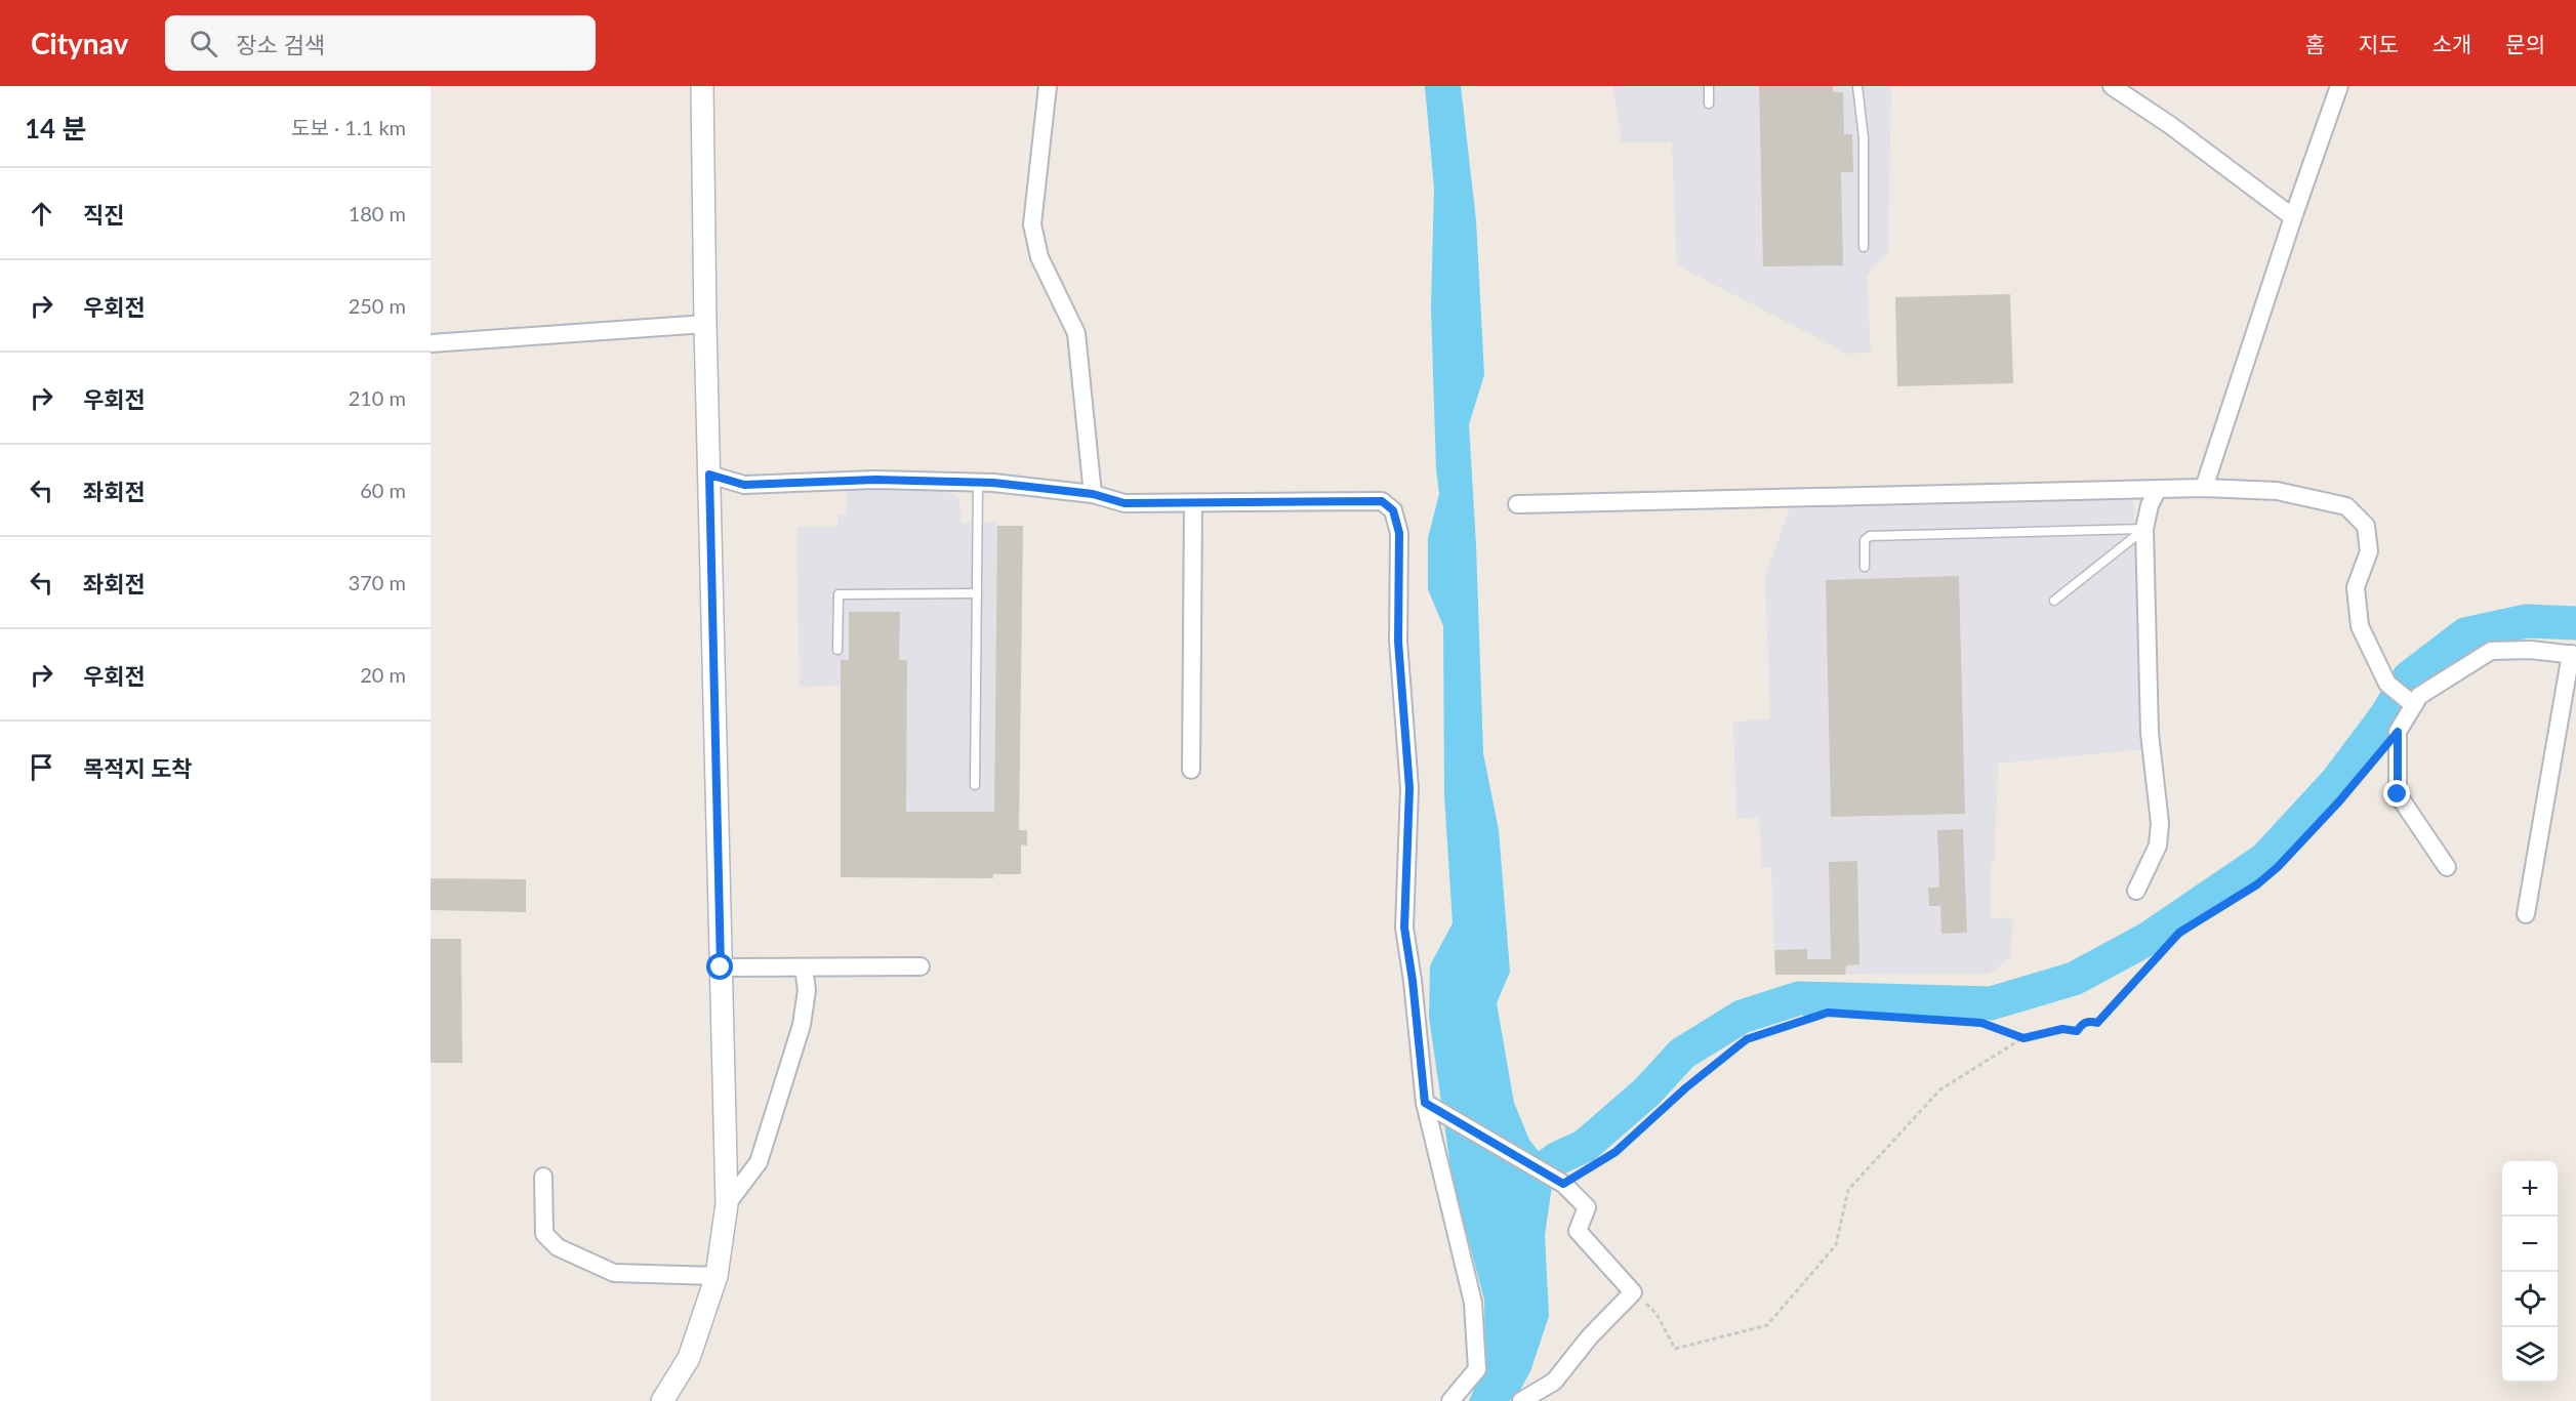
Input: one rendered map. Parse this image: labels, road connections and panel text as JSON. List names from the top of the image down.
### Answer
{
  "page": {
    "header": "Citynav",
    "search": "장소 검색",
    "nav": [
      "홈",
      "지도",
      "소개",
      "문의"
    ],
    "heading": ["14 분", "도보 · 1.1 km"],
    "list": [
      ["직진", "180 m"],
      ["우회전", "250 m"],
      ["우회전", "210 m"],
      ["좌회전", "60 m"],
      ["좌회전", "370 m"],
      ["우회전", "20 m"],
      "목적지 도착"
    ],
    "map_buttons": ["+", "−"]
  }
}
